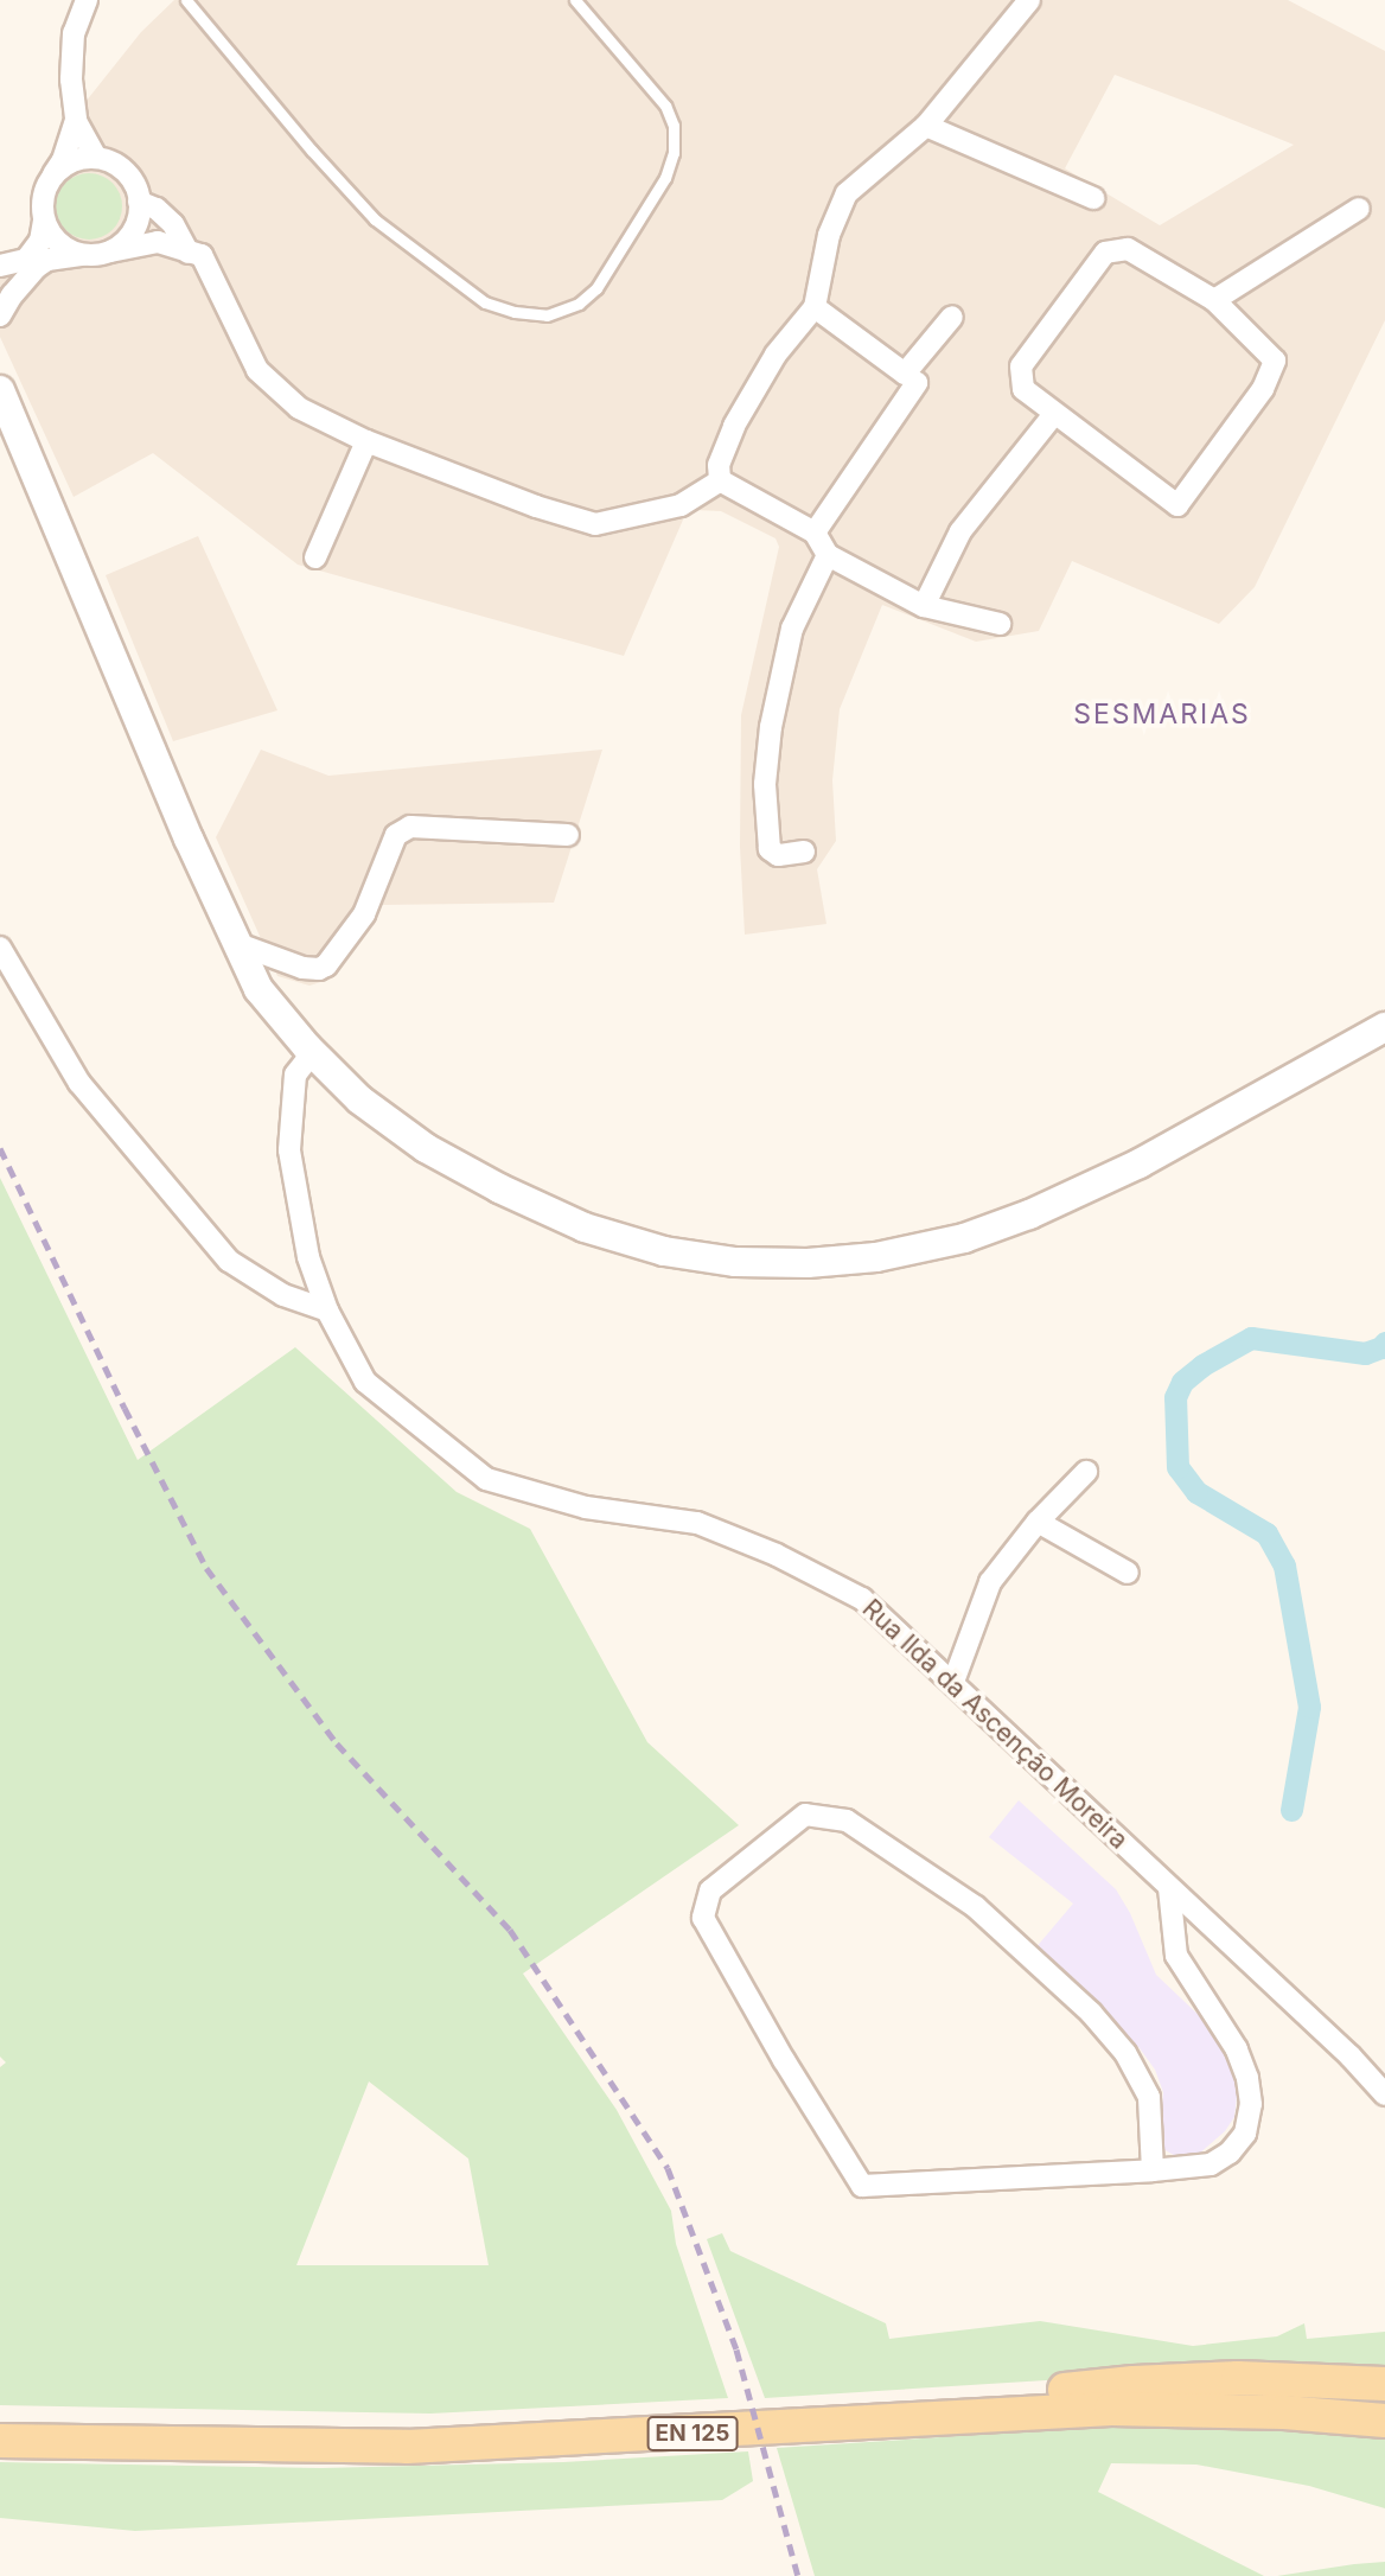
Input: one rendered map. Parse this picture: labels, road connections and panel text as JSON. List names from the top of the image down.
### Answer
{
  "streets": {
    "main road": ["EN 125"],
    "street": ["Rua Ilda da Ascenção Moreira"]
  },
  "districts": ["SESMARIAS"]
}
